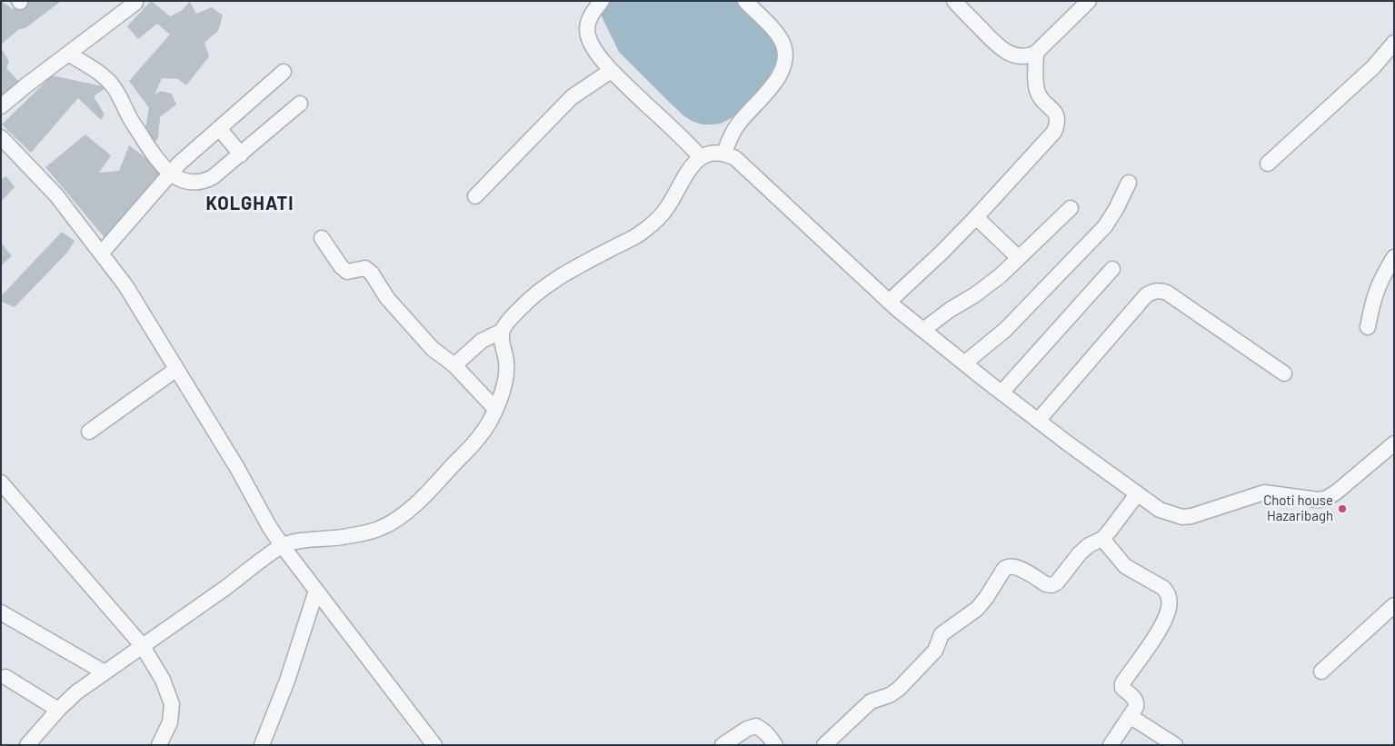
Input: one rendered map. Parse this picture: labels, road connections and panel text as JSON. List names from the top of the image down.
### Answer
{
  "districts": ["KOLGHATI"],
  "places": ["Choti house Hazaribagh"]
}
